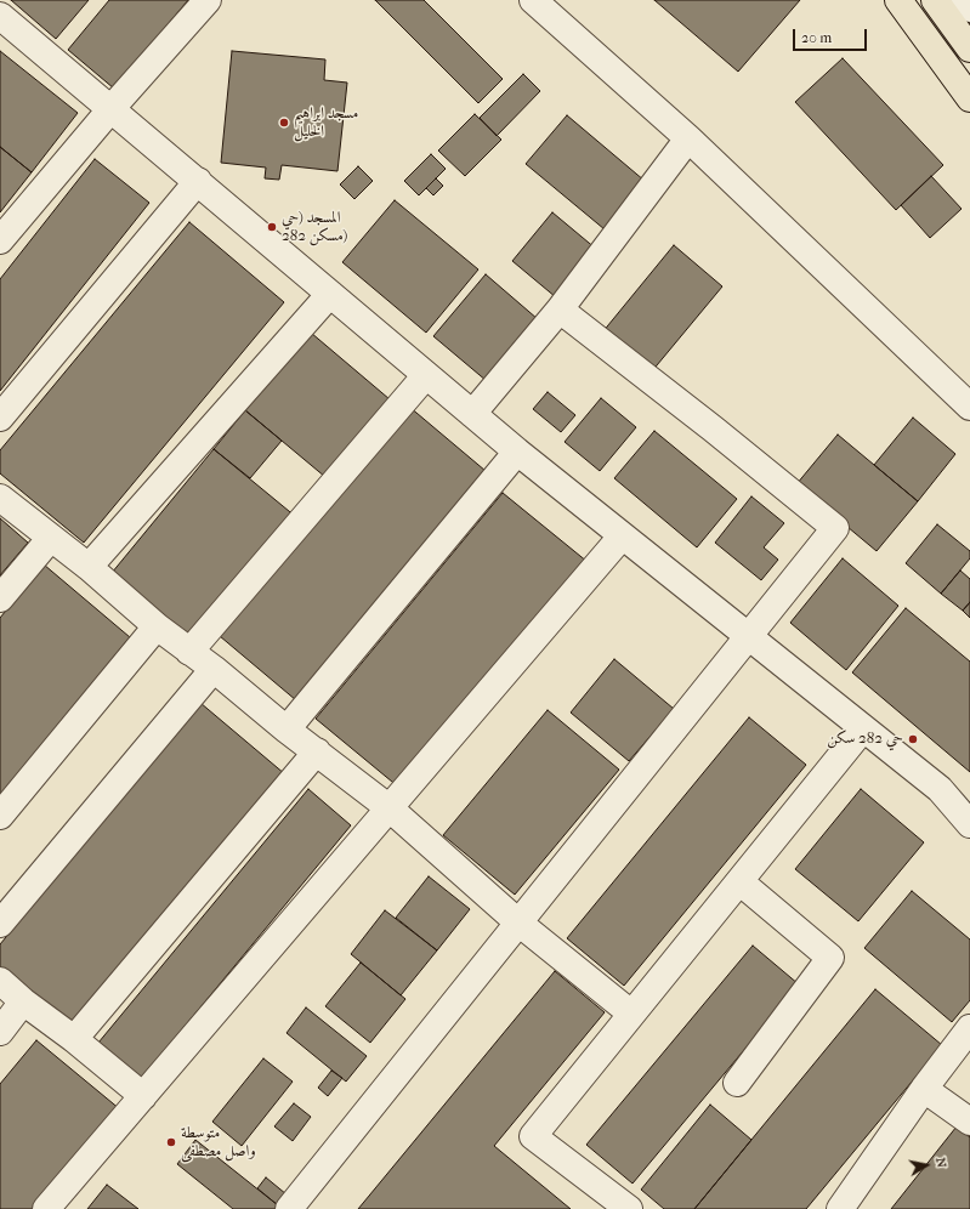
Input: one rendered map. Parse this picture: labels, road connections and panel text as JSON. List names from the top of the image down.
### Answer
{
  "places": [
    "مسجد ابراهيم الخليل",
    "المسجد (حي 282 مسكن)",
    "حي 282 سكن",
    "متوسطة واصل مصطفى"
  ],
  "scale_bar": "20 m",
  "north": "right"
}
